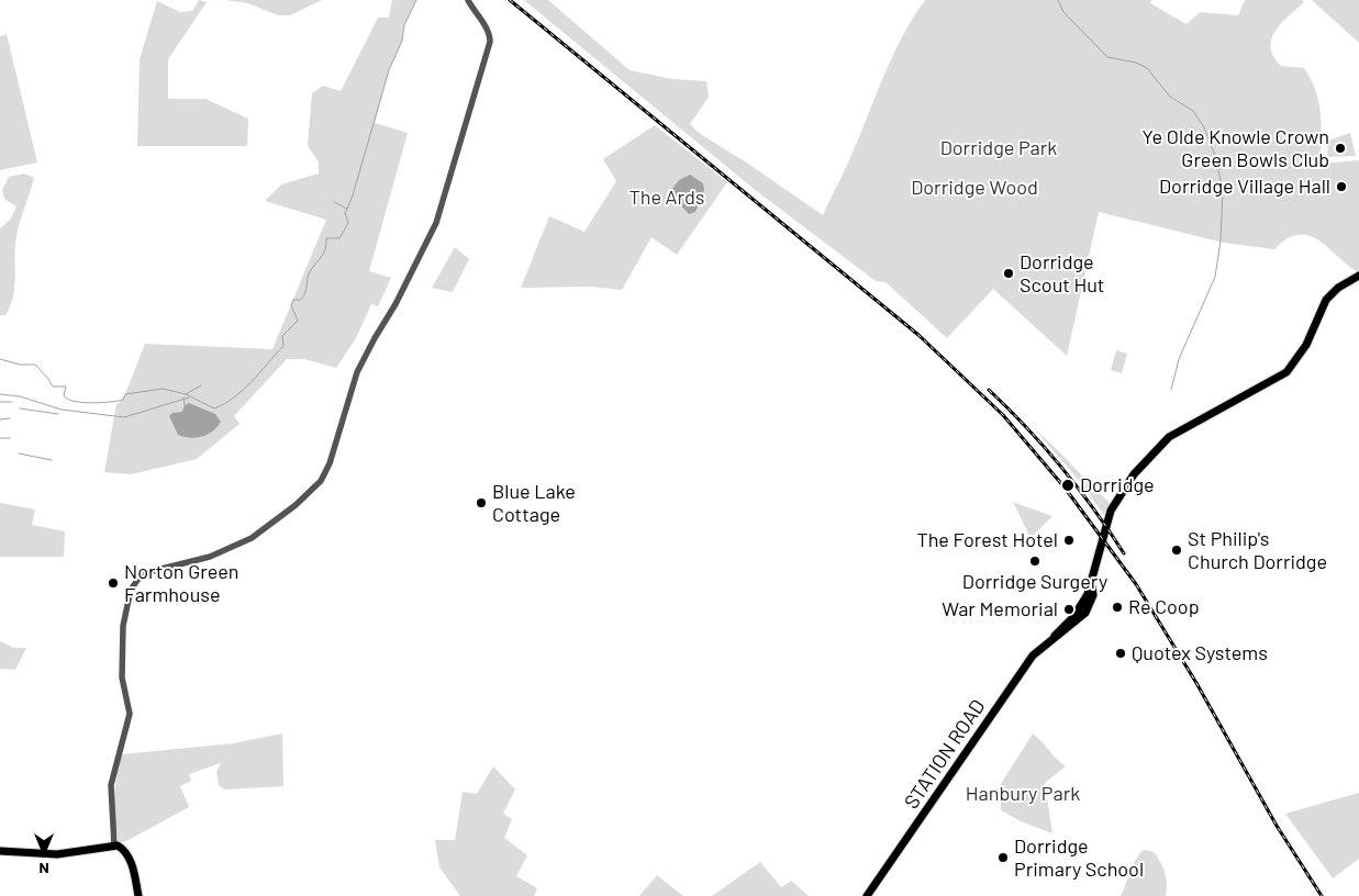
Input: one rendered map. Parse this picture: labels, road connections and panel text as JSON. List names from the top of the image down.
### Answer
{
  "streets": {
    "main road": ["STATION ROAD"]
  },
  "parks": [
    "Dorridge Park",
    "Dorridge Wood",
    "The Ards",
    "Hanbury Park"
  ],
  "places": [
    "Ye Olde Knowle Crown Green Bowls Club",
    "Dorridge Village Hall",
    "Dorridge Scout Hut",
    "Dorridge",
    "Blue Lake Cottage",
    "The Forest Hotel",
    "St Philip's Church Dorridge",
    "Dorridge Surgery",
    "Norton Green Farmhouse",
    "Re Coop",
    "War Memorial",
    "Quotex Systems",
    "Dorridge Primary School"
  ],
  "north": "bottom"
}
